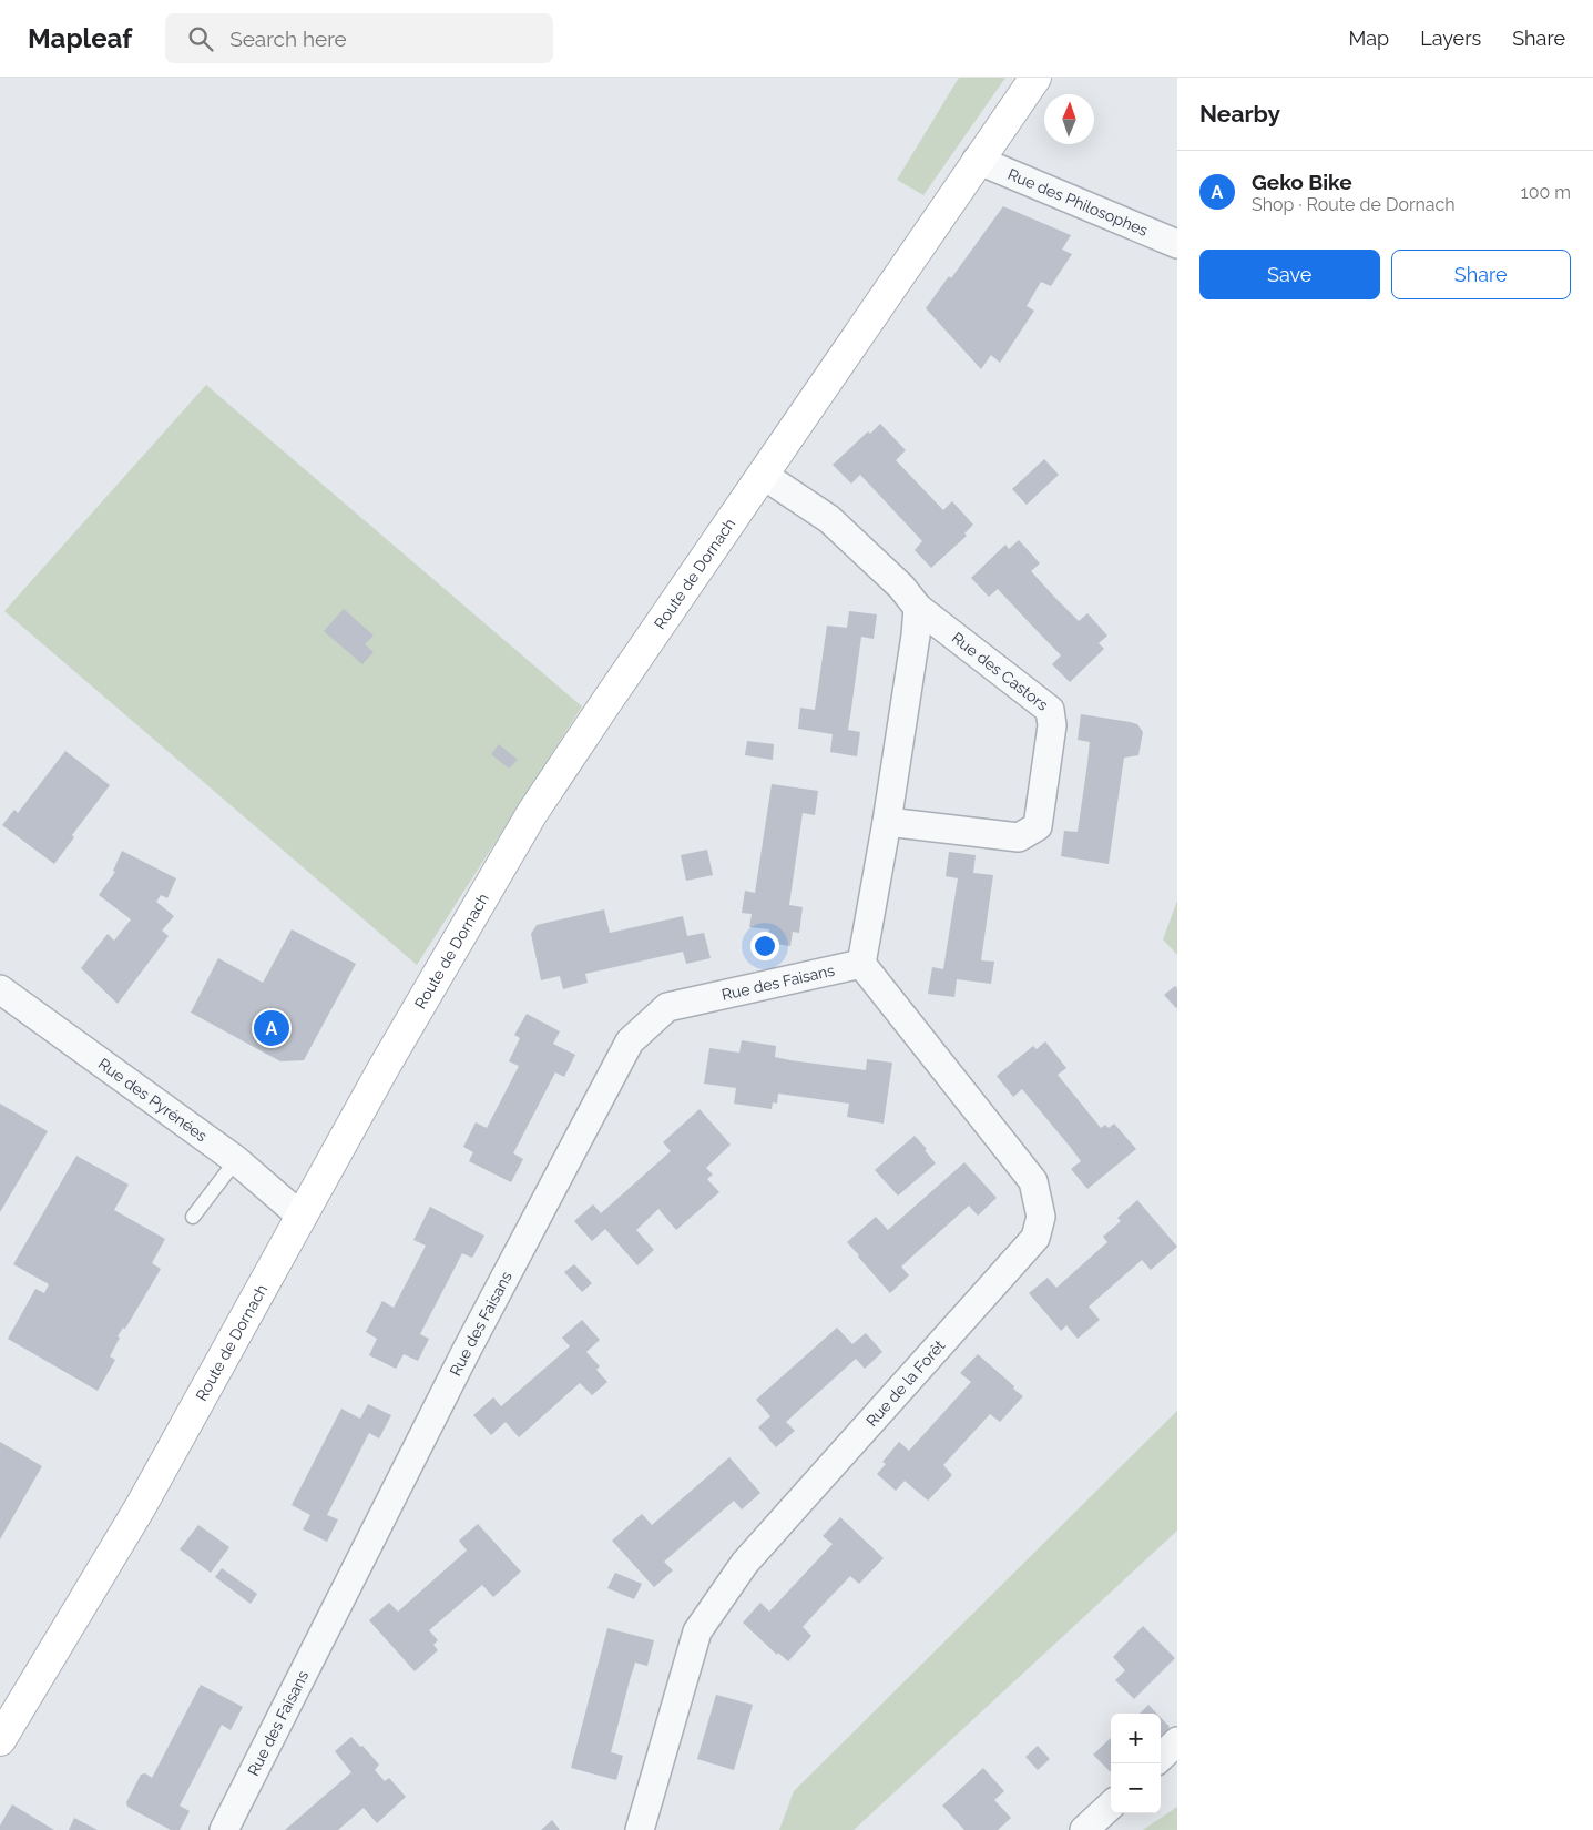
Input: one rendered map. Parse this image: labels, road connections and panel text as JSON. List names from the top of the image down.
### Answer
{
  "streets": {
    "main road": ["Route de Dornach"],
    "street": [
      "Rue des Philosophes",
      "Rue des Castors",
      "Rue des Faisans",
      "Rue des Pyrénées",
      "Rue de la Forêt"
    ]
  },
  "crossings": [
    ["Rue des Philosophes", "Route de Dornach"],
    ["Route de Dornach", "Rue des Castors"],
    ["Route de Dornach", "Rue des Pyrénées"],
    ["Rue des Faisans", "Rue de la Forêt"]
  ],
  "north": "top",
  "page": {
    "header": "Mapleaf",
    "search": "Search here",
    "nav": ["Map", "Layers", "Share"],
    "heading": "Nearby",
    "list": [
      {
        "mark": "A",
        "name": "Geko Bike",
        "note": "Shop · Route de Dornach",
        "value": "100 m"
      }
    ],
    "buttons": ["Save", "Share"],
    "pins": "A",
    "map_buttons": ["+", "−"]
  }
}
